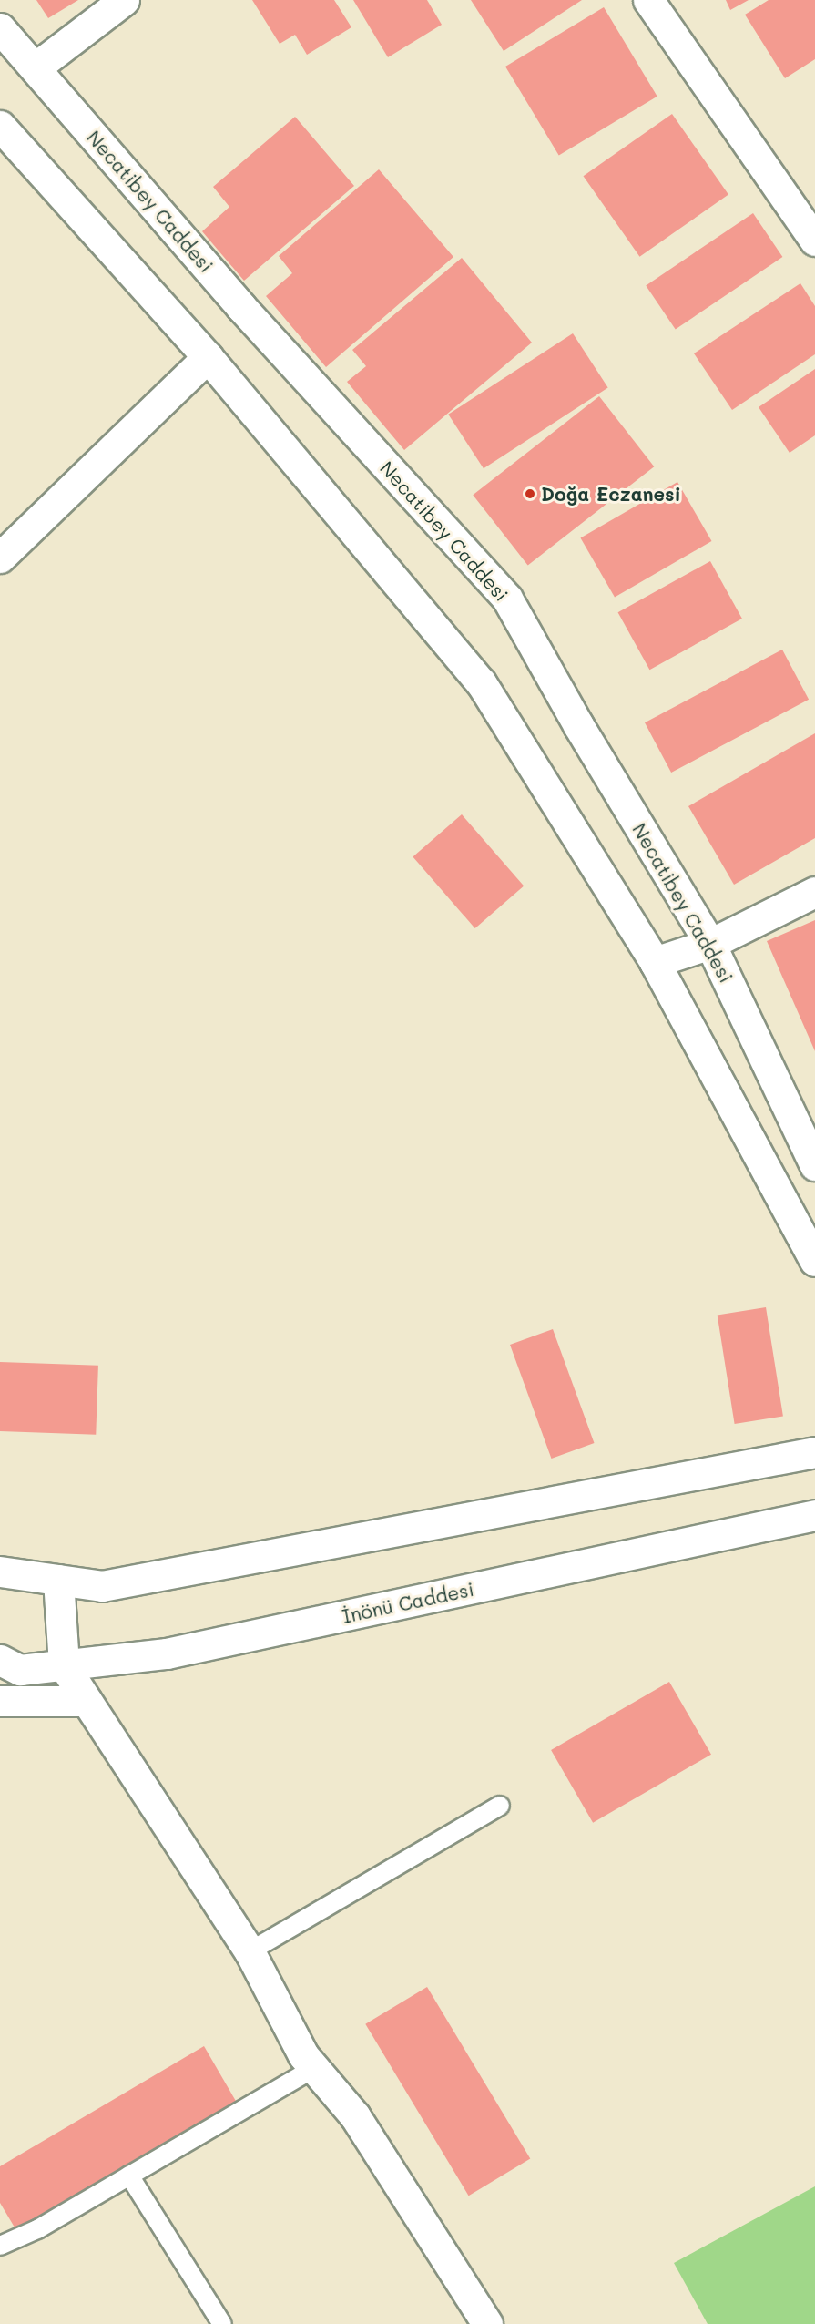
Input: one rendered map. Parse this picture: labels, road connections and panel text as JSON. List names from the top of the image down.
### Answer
{
  "streets": {
    "street": ["Necatibey Caddesi", "İnönü Caddesi"]
  },
  "places": ["Doğa Eczanesi"]
}
